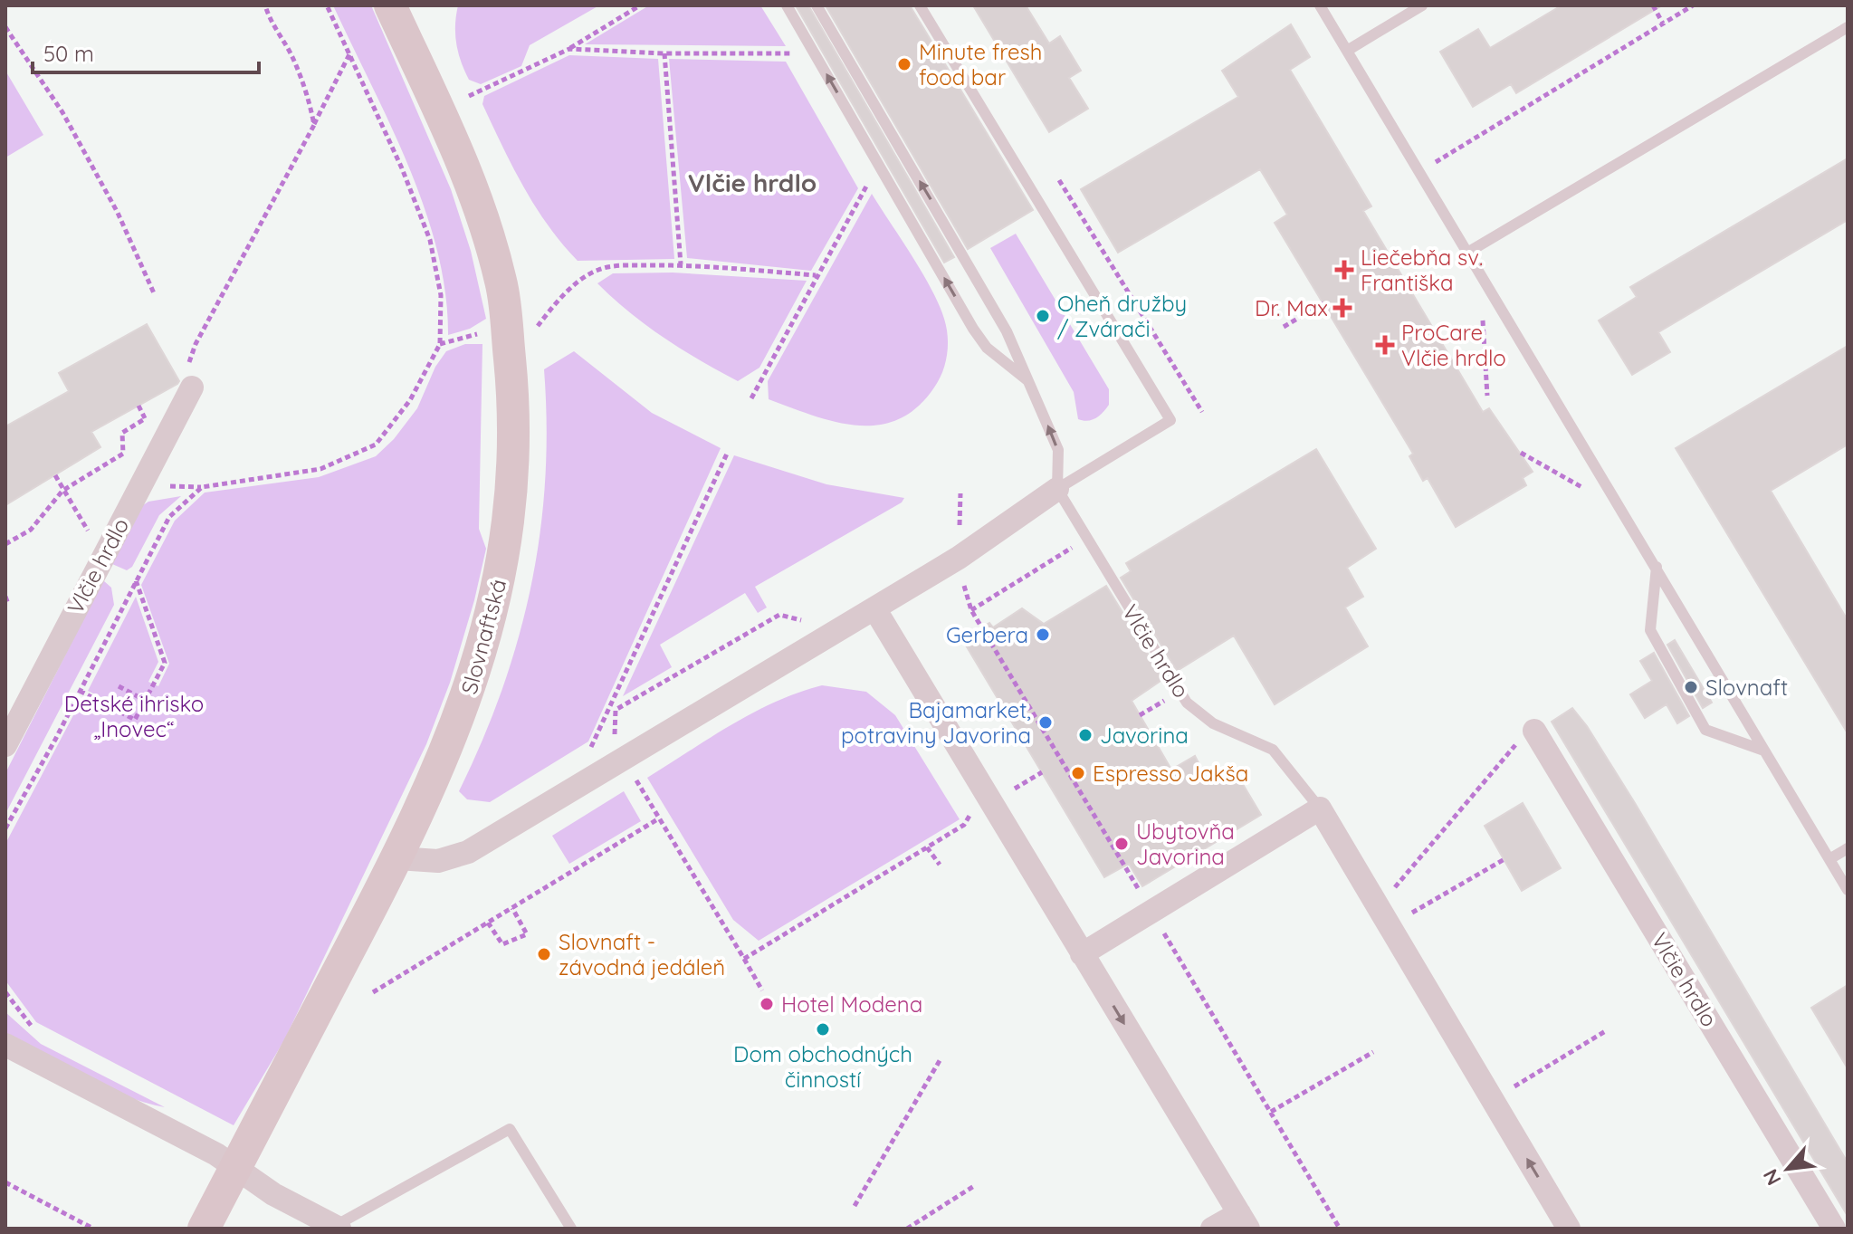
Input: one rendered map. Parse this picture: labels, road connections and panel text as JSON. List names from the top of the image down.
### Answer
{
  "streets": {
    "main road": ["Slovnaftská"],
    "street": ["Vlčie hrdlo"]
  },
  "districts": ["Vlčie hrdlo"],
  "parks": ["Detské ihrisko „Inovec“"],
  "places": {
    "other": [
      "Minute fresh food bar",
      "Oheň družby / Zvárači",
      "Gerbera",
      "Slovnaft",
      "Bajamarket, potraviny Javorina",
      "Javorina",
      "Espresso Jakša",
      "Ubytovňa Javorina",
      "Slovnaft - závodná jedáleň",
      "Hotel Modena",
      "Dom obchodných činností"
    ],
    "health": ["Liečebňa sv. Františka", "Dr. Max", "ProCare Vlčie hrdlo"]
  },
  "scale_bar": "50 m",
  "north": "bottom left"
}
